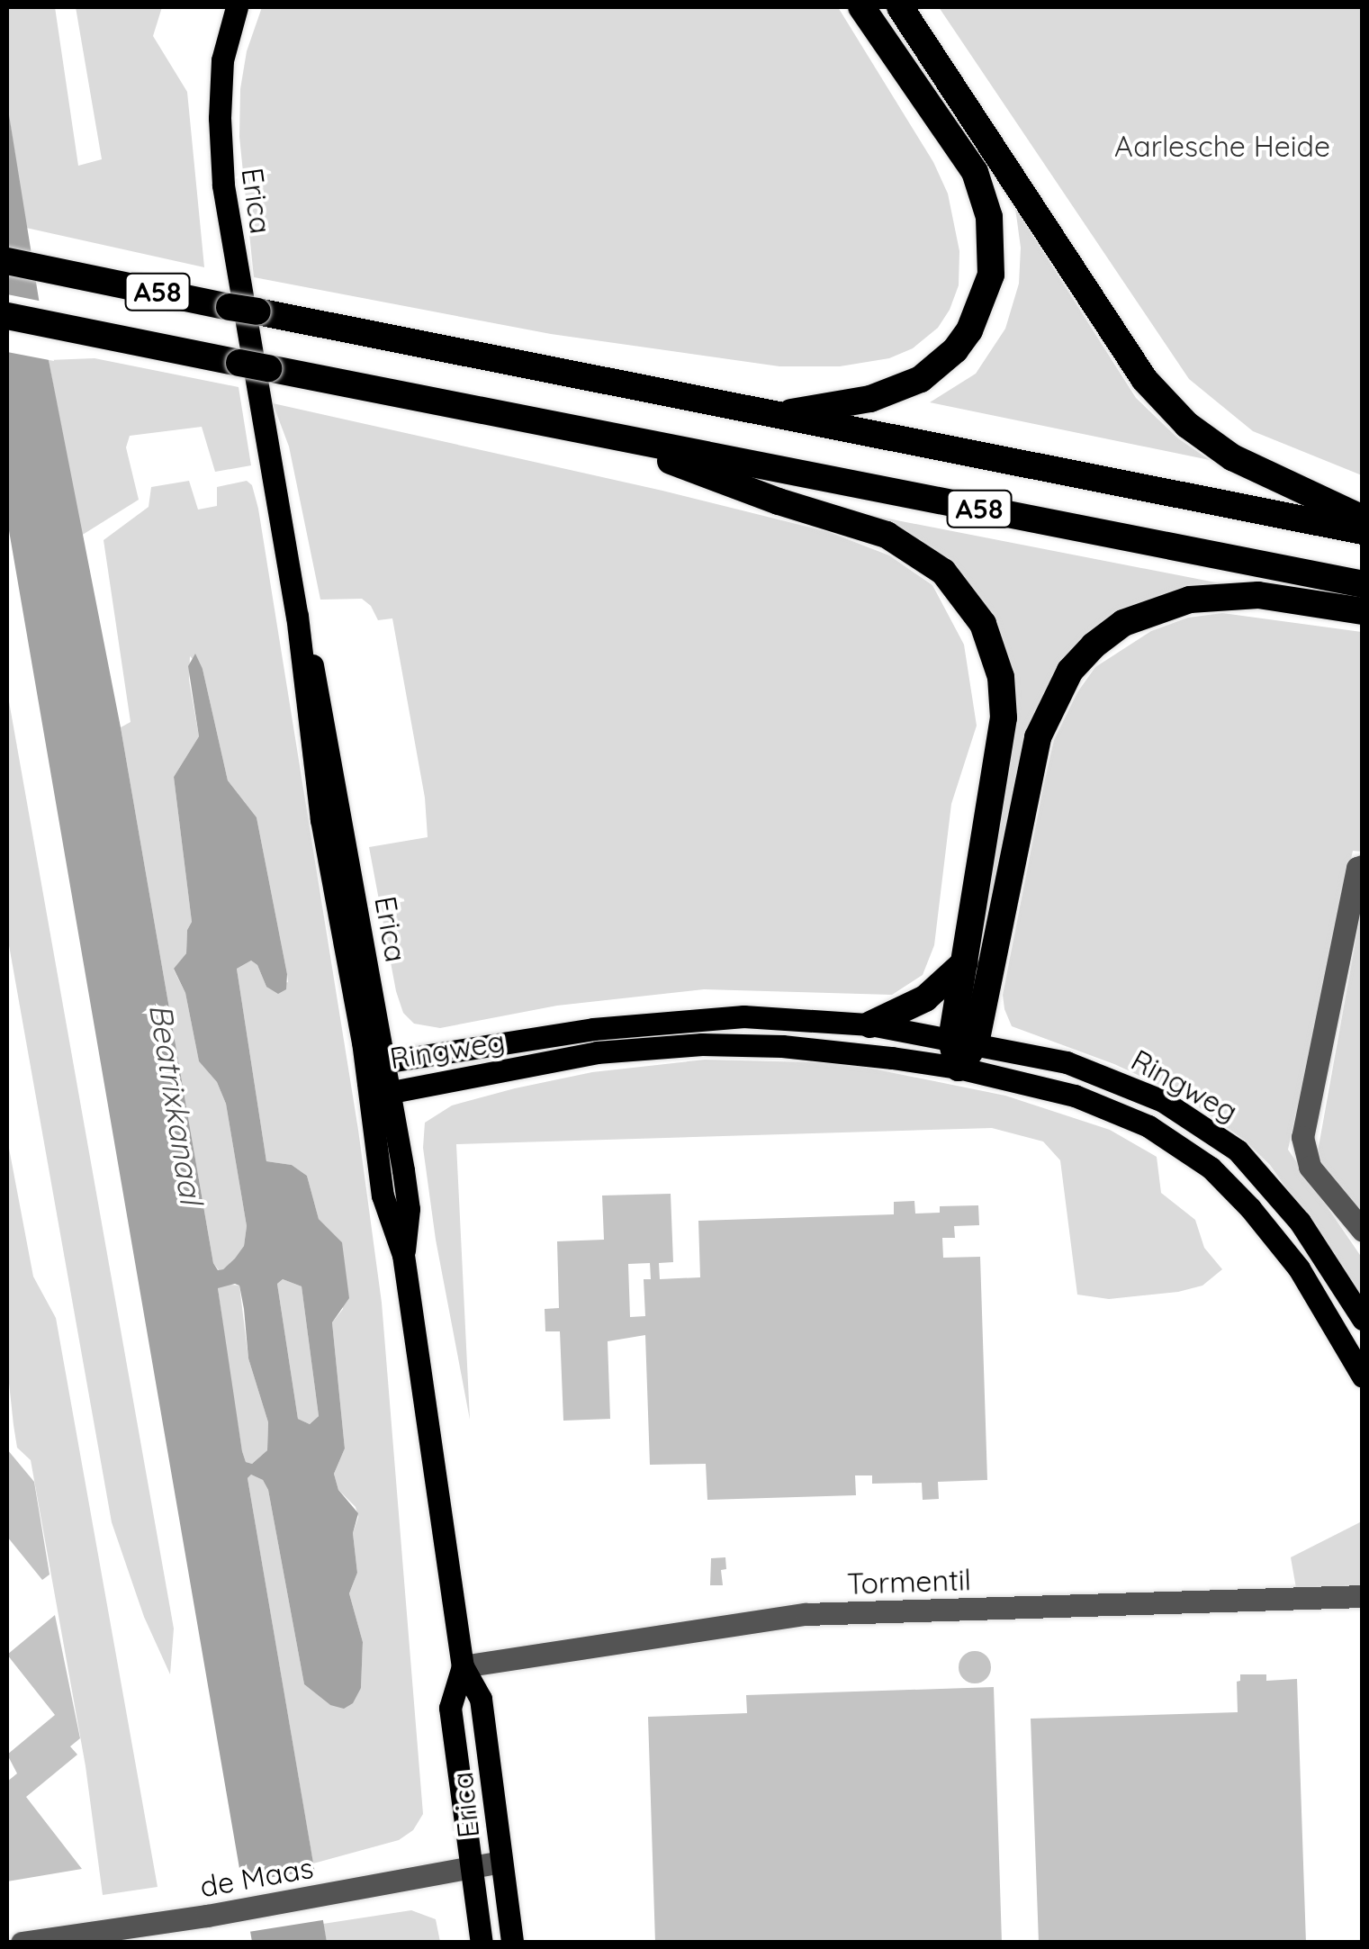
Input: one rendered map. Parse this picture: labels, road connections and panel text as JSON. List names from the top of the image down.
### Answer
{
  "streets": {
    "highway": ["A58"],
    "main road": ["Erica", "Ringweg"],
    "street": ["Tormentil", "de Maas"]
  },
  "crossings": [
    ["Erica", "Ringweg"],
    ["Erica", "Tormentil"],
    ["Erica", "de Maas"],
    ["A58", "Ringweg"]
  ],
  "water": ["Beatrixkanaal"],
  "parks": ["Aarlesche Heide"]
}
